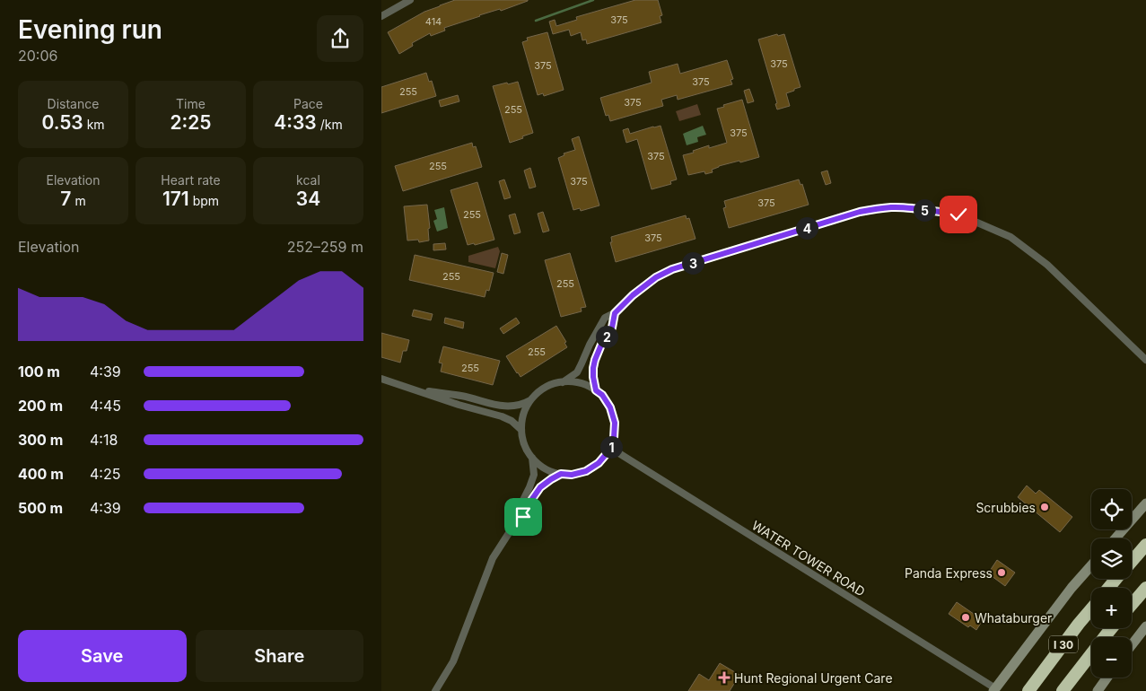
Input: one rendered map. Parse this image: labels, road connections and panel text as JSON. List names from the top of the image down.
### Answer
{
  "streets": {
    "highway": ["I 30"],
    "street": ["WATER TOWER ROAD"]
  },
  "places": {
    "other": ["Scrubbies", "Panda Express", "Whataburger"],
    "health": ["Hunt Regional Urgent Care"]
  },
  "house_numbers": [
    "375",
    "414",
    "375",
    "375",
    "375",
    "255",
    "375",
    "255",
    "375",
    "375",
    "255",
    "375",
    "375",
    "255",
    "375",
    "255",
    "255",
    "255",
    "255"
  ],
  "page": {
    "heading": ["Evening run", "20:06"],
    "stats": [
      ["Distance", "0.53 km"],
      ["Time", "2:25"],
      ["Pace", "4:33 /km"],
      ["Elevation", "7 m"],
      ["Heart rate", "171 bpm"],
      ["kcal", "34"]
    ],
    "pins": [
      "5",
      "4",
      "3",
      "2",
      "1"
    ],
    "chart": ["Elevation", "252–259 m"],
    "list": [
      {
        "name": "100 m",
        "note": "4:39"
      },
      {
        "name": "200 m",
        "note": "4:45"
      },
      {
        "name": "300 m",
        "note": "4:18"
      },
      {
        "name": "400 m",
        "note": "4:25"
      },
      {
        "name": "500 m",
        "note": "4:39"
      }
    ],
    "map_buttons": ["+", "−"],
    "buttons": ["Save", "Share"]
  }
}
